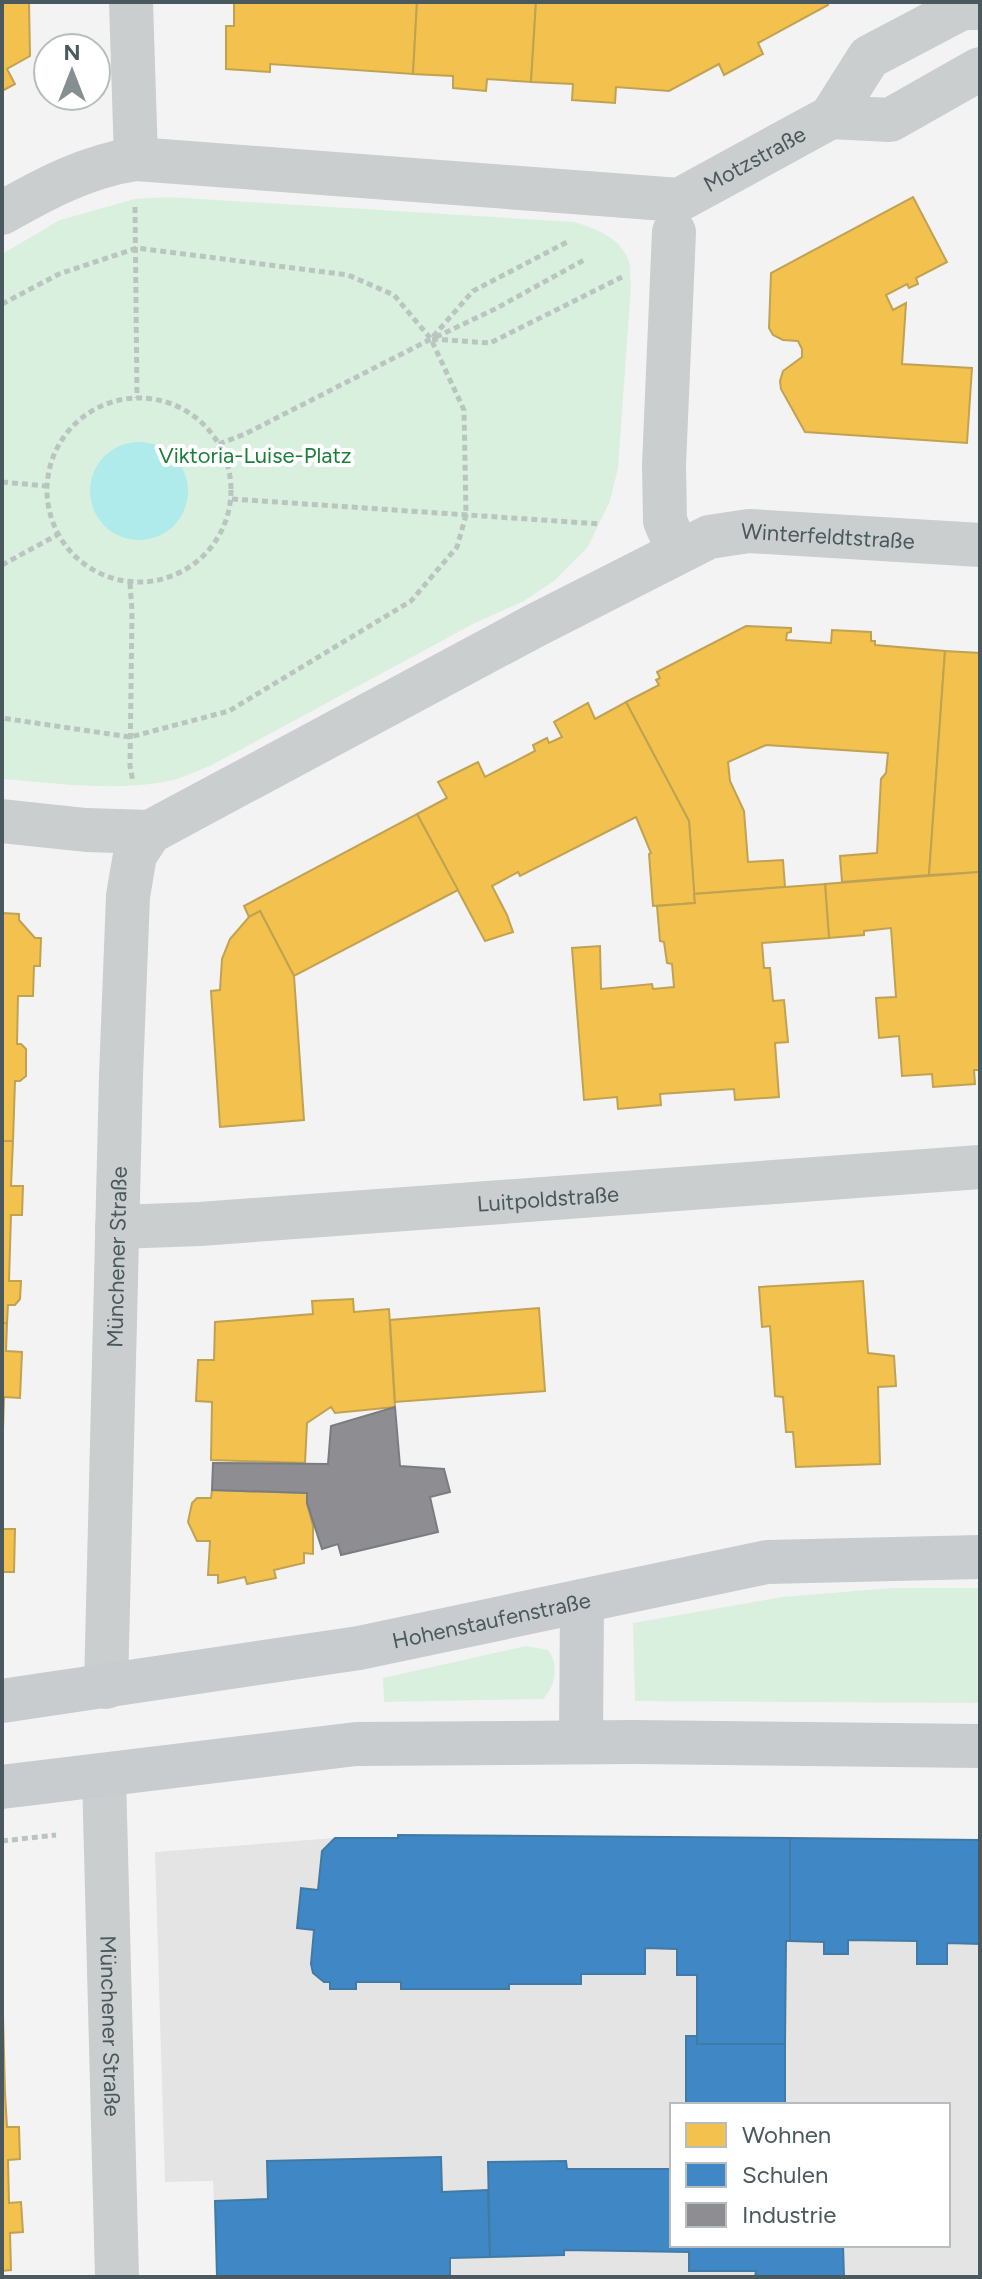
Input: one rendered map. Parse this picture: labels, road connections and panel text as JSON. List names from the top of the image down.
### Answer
{
  "streets": {
    "main road": ["Hohenstaufenstraße"],
    "street": [
      "Motzstraße",
      "Winterfeldtstraße",
      "Luitpoldstraße",
      "Münchener Straße"
    ]
  },
  "crossings": [
    ["Luitpoldstraße", "Münchener Straße"],
    ["Münchener Straße", "Hohenstaufenstraße"]
  ],
  "parks": ["Viktoria-Luise-Platz"],
  "legend": ["Wohnen", "Schulen", "Industrie"],
  "north": "top"
}
